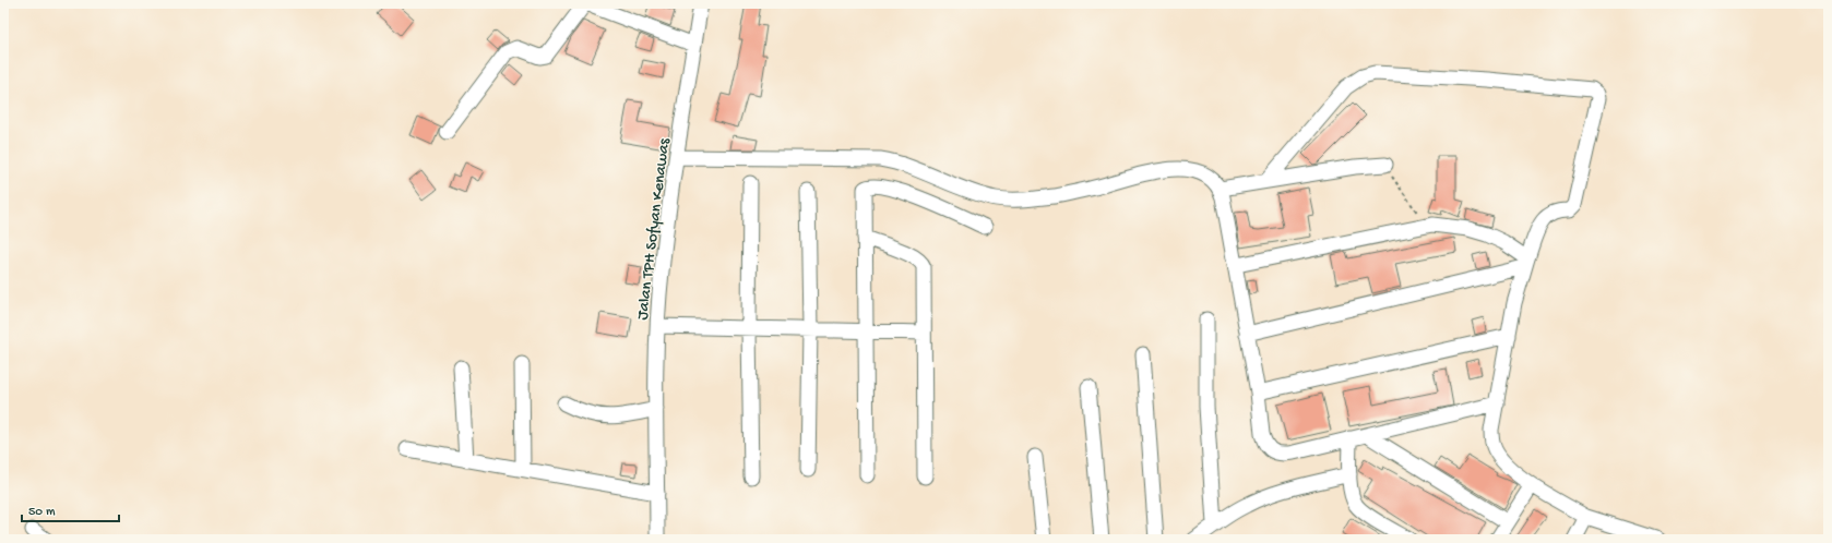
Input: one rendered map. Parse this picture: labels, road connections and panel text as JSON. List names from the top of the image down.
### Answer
{
  "streets": {
    "street": ["Jalan TPH Sofyan Kenawas"]
  },
  "scale_bar": "50 m"
}
